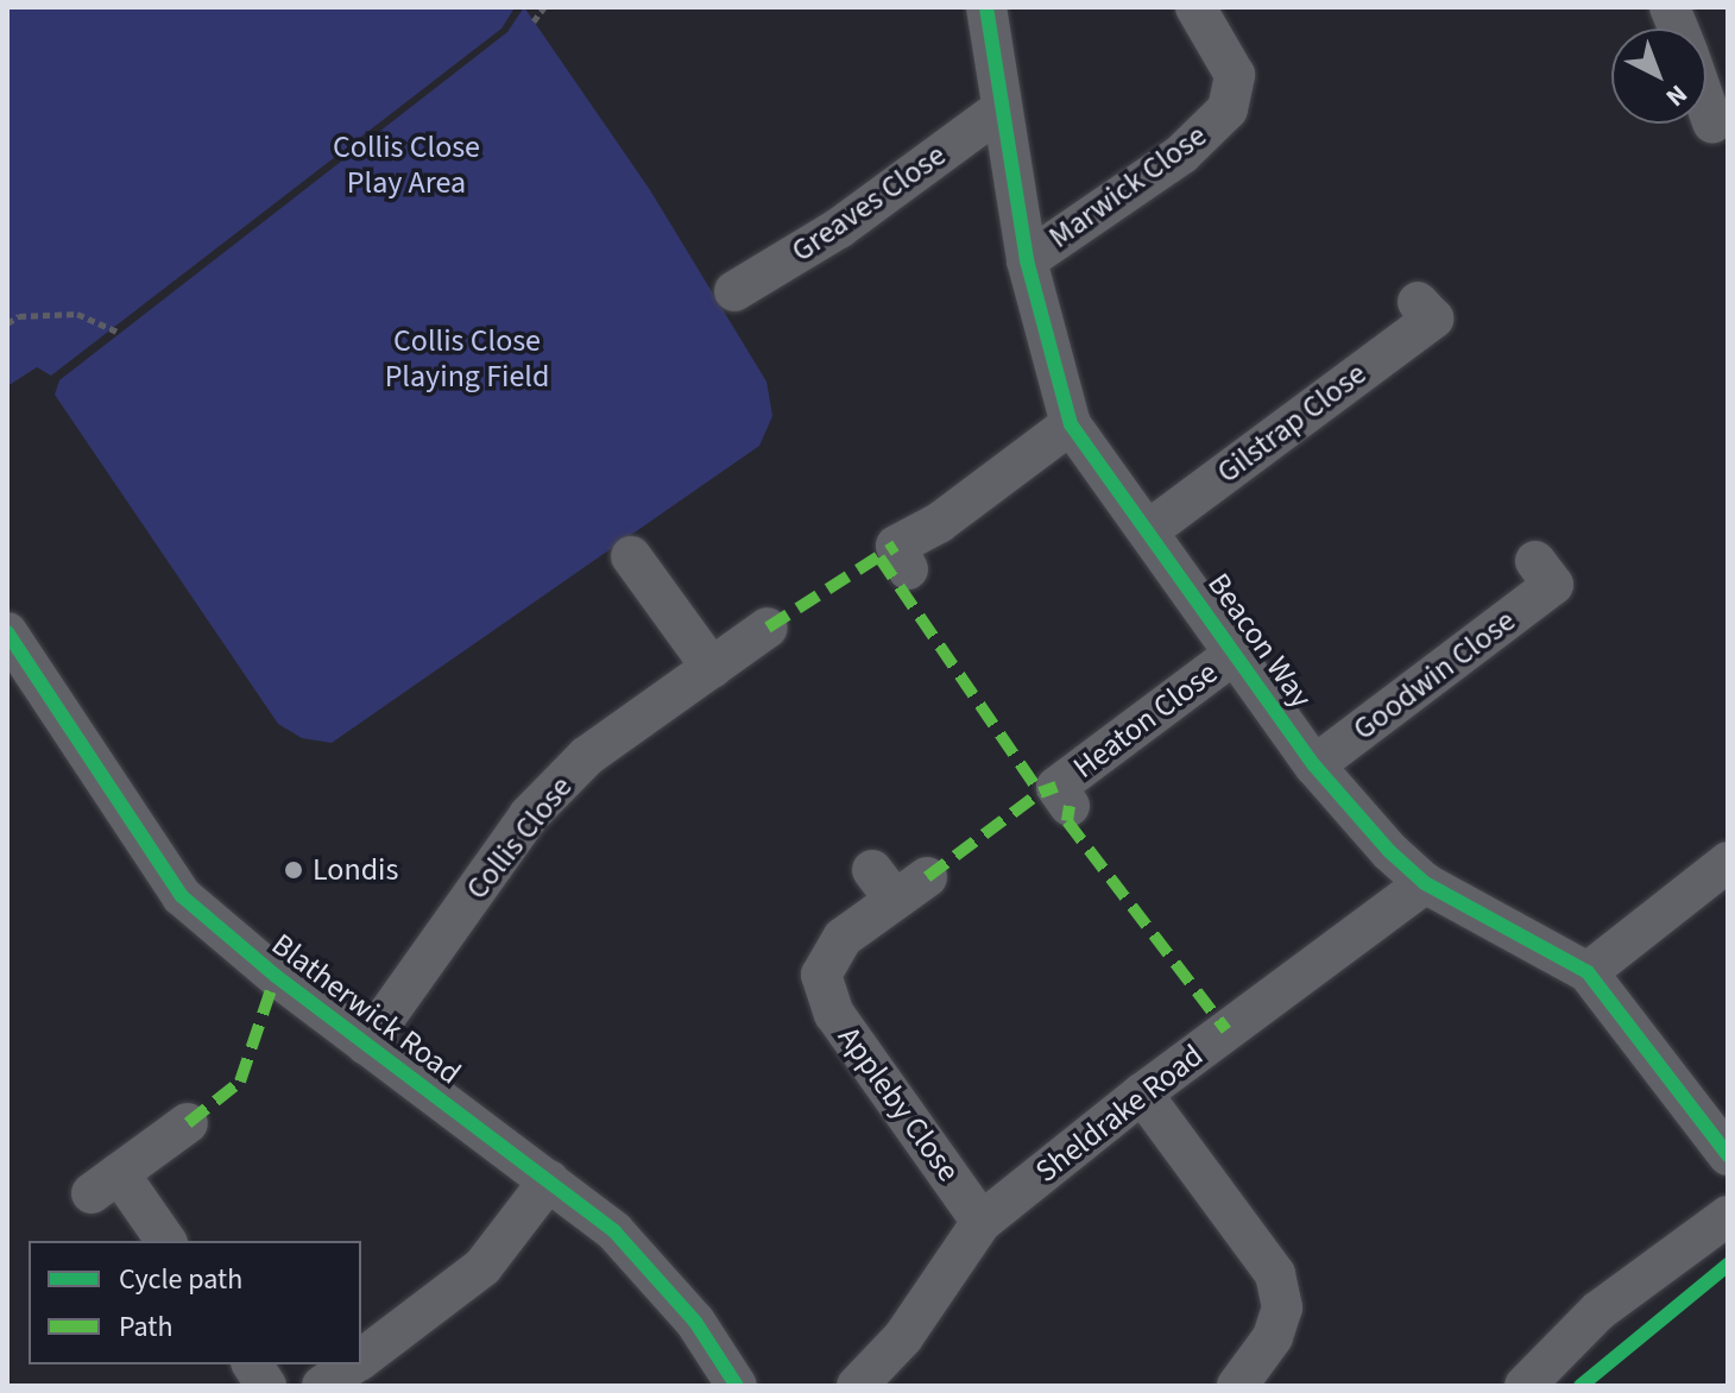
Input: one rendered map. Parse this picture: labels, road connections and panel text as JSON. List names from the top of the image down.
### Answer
{
  "streets": {
    "street": [
      "Marwick Close",
      "Greaves Close",
      "Gilstrap Close",
      "Beacon Way",
      "Goodwin Close",
      "Heaton Close",
      "Collis Close",
      "Blatherwick Road",
      "Appleby Close",
      "Sheldrake Road"
    ]
  },
  "crossings": [
    ["Marwick Close", "Beacon Way"],
    ["Greaves Close", "Beacon Way"],
    ["Gilstrap Close", "Beacon Way"],
    ["Beacon Way", "Goodwin Close"],
    ["Beacon Way", "Heaton Close"],
    ["Beacon Way", "Sheldrake Road"],
    ["Collis Close", "Blatherwick Road"],
    ["Appleby Close", "Sheldrake Road"]
  ],
  "parks": ["Collis Close Play Area", "Collis Close Playing Field"],
  "places": ["Londis"],
  "legend": ["Cycle path", "Path"],
  "north": "bottom right"
}
